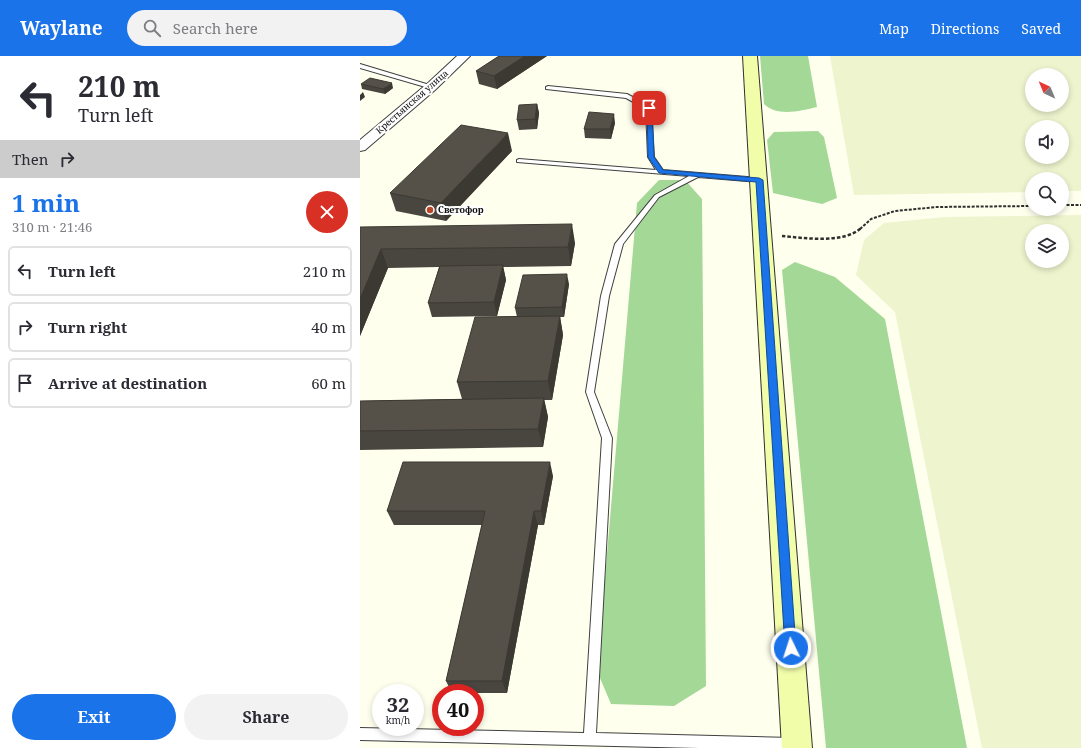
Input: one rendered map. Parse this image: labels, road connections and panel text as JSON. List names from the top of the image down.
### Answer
{
  "streets": {
    "street": ["Крестьянская улица"]
  },
  "places": ["Светофор"],
  "north": "top left",
  "page": {
    "header": "Waylane",
    "search": "Search here",
    "nav": ["Map", "Directions", "Saved"],
    "turn": ["210 m", "Turn left"],
    "then": "Then",
    "heading": ["1 min", "310 m · 21:46"],
    "list": [
      {
        "name": "Turn left",
        "value": "210 m"
      },
      {
        "name": "Turn right",
        "value": "40 m"
      },
      {
        "name": "Arrive at destination",
        "value": "60 m"
      }
    ],
    "speed": "32 km/h",
    "limit": "40",
    "buttons": ["Exit", "Share"]
  }
}
